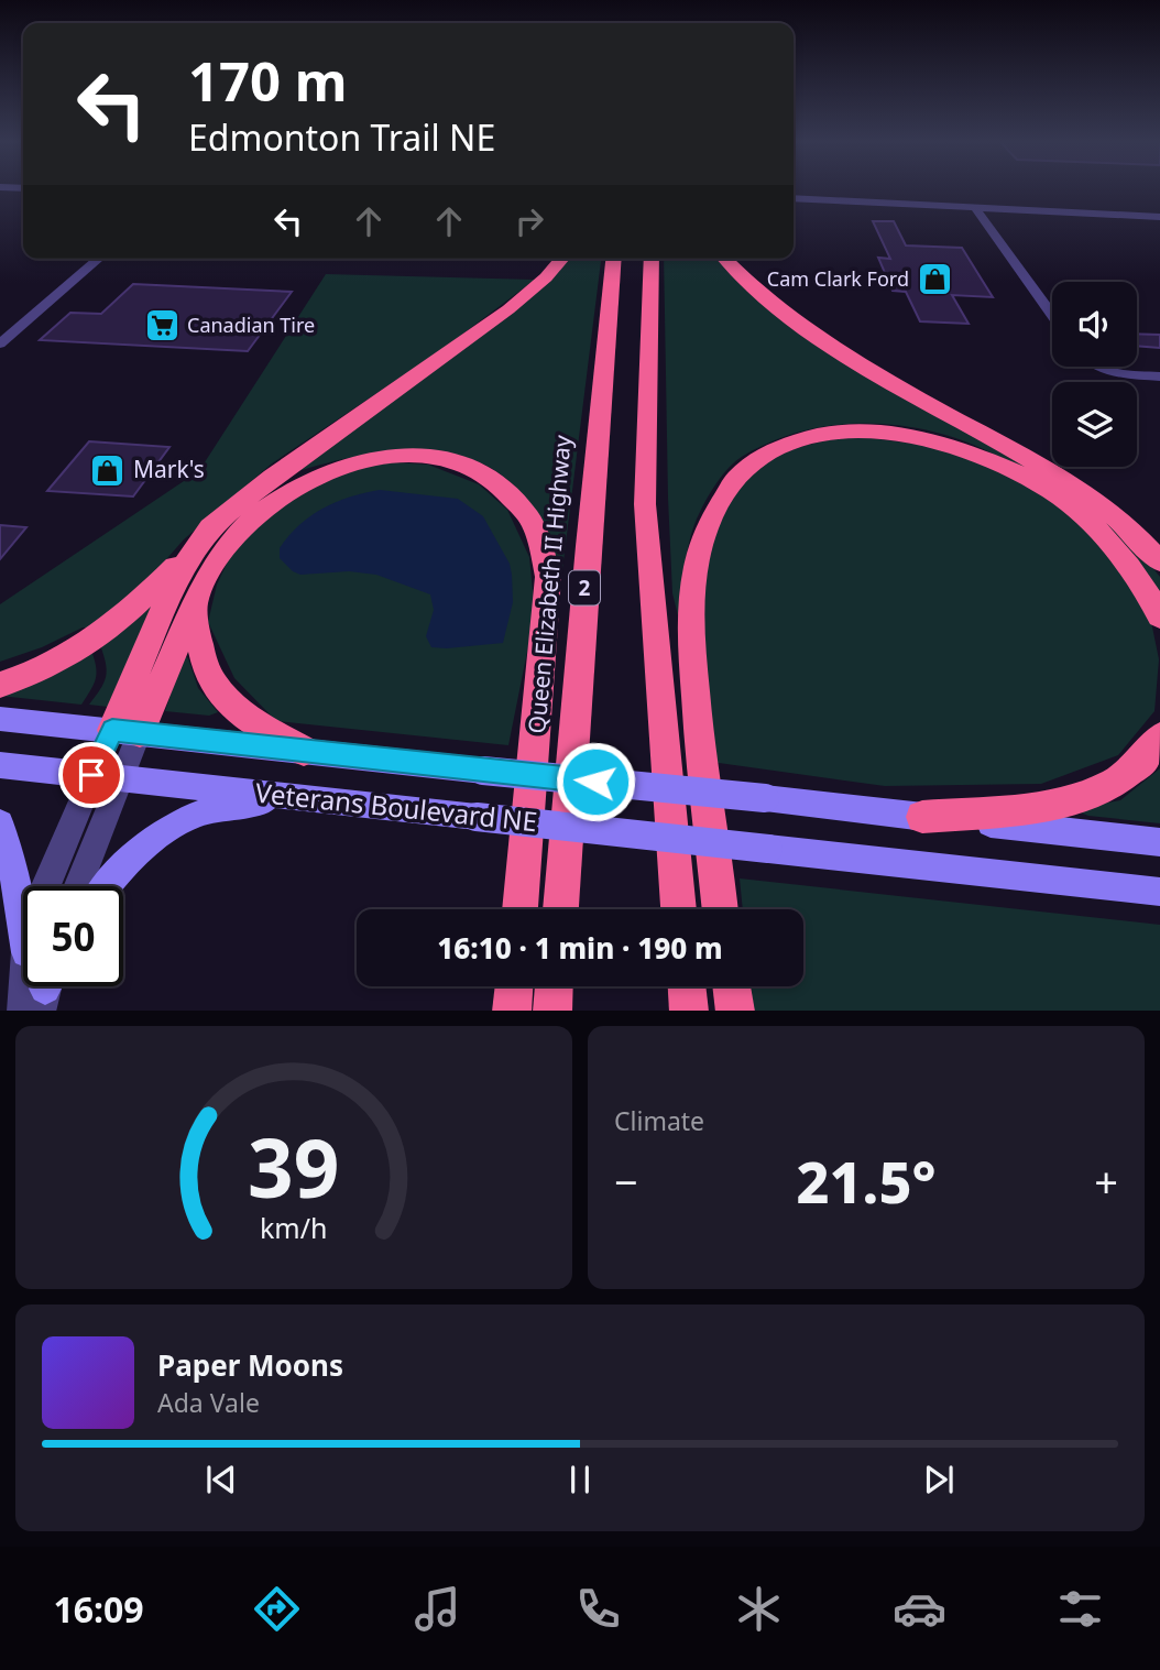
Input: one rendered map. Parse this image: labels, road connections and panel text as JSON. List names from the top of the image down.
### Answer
{
  "streets": {
    "highway": ["Queen Elizabeth II Highway", "2"],
    "main road": ["Veterans Boulevard NE"]
  },
  "places": {
    "shop": ["Cam Clark Ford", "Mark's"],
    "supermarket": ["Canadian Tire"]
  },
  "page": {
    "turn": ["170 m", "Edmonton Trail NE"],
    "limit": "50",
    "trip": "16:10 · 1 min · 190 m",
    "tile": "Climate",
    "heat": ["−", "21.5°", "+"],
    "song": ["Paper Moons", "Ada Vale"],
    "tabs": "16:09",
    "gauge": ["39", "km/h"]
  }
}
